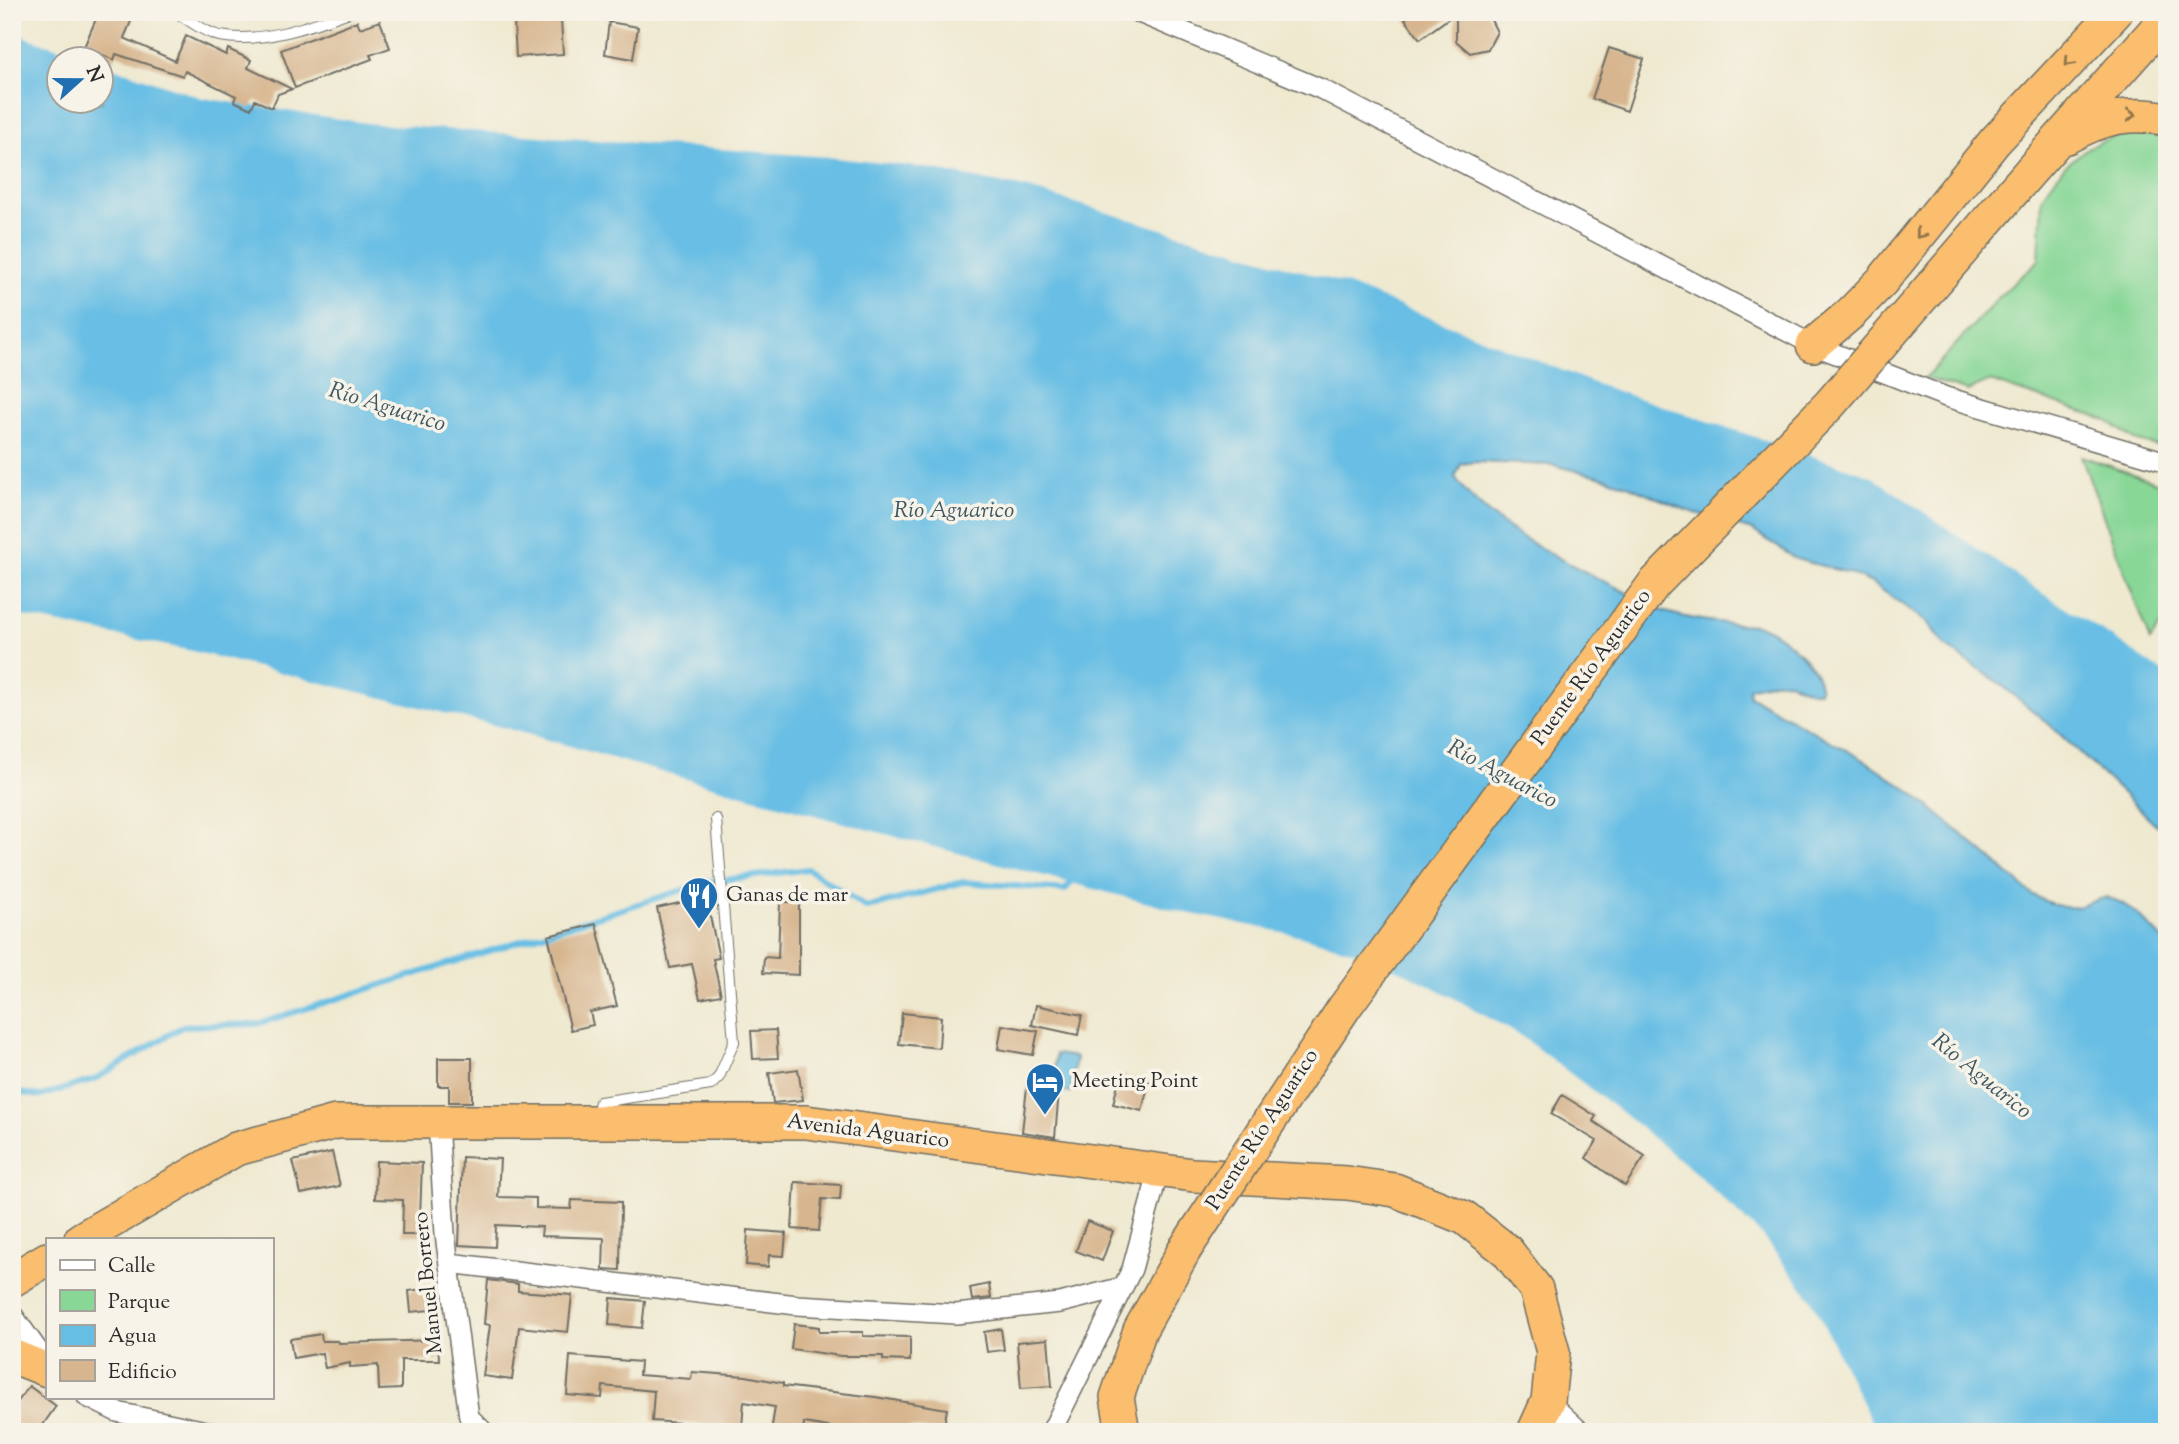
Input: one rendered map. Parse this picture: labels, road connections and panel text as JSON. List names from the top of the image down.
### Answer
{
  "streets": {
    "highway": ["Puente Río Aguarico", "Avenida Aguarico"],
    "street": ["Manuel Borrero"]
  },
  "crossings": [
    ["Avenida Aguarico", "Manuel Borrero"]
  ],
  "water": ["Río Aguarico"],
  "places": {
    "restaurant": ["Ganas de mar"],
    "hotel": ["Meeting Point"]
  },
  "legend": [
    "Calle",
    "Parque",
    "Agua",
    "Edificio"
  ],
  "north": "right"
}
